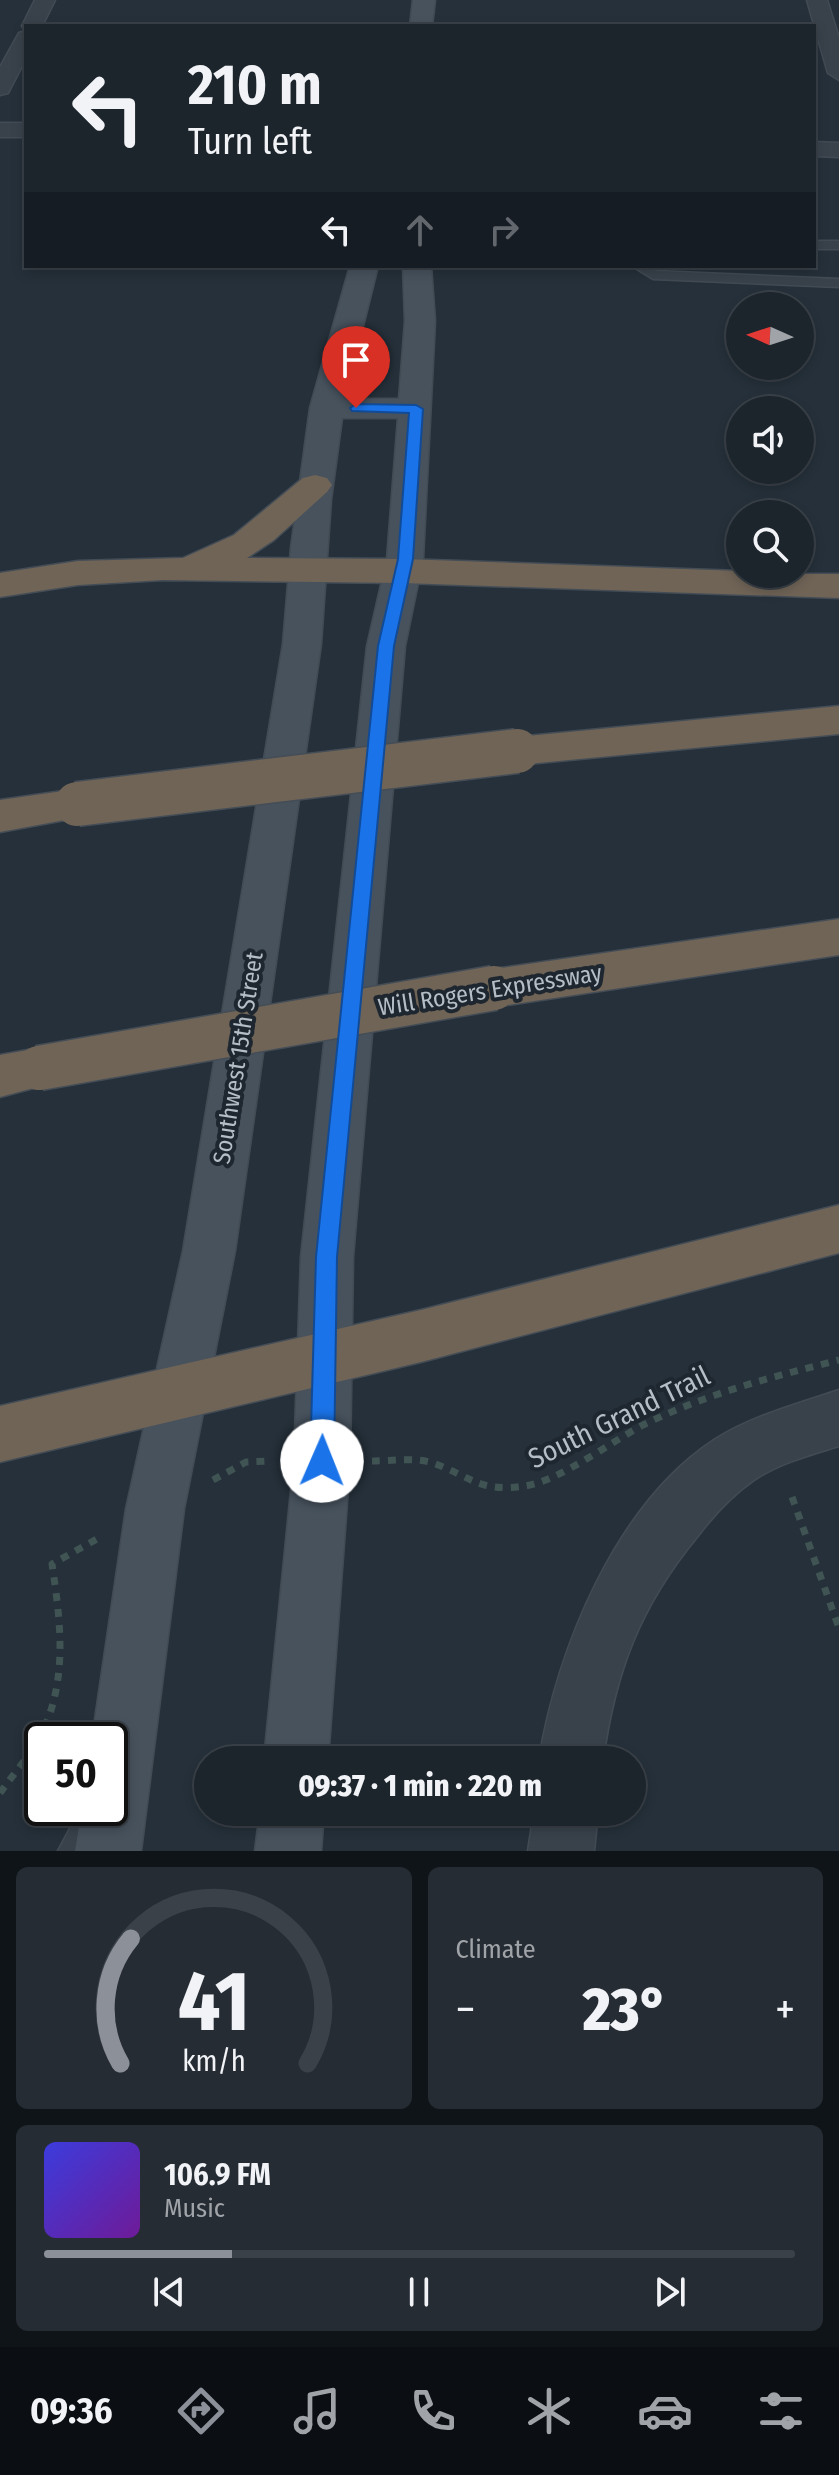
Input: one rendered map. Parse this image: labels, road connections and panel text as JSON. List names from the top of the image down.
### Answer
{
  "streets": {
    "highway": ["Will Rogers Expressway"],
    "main road": ["Southwest 15th Street"],
    "path": ["South Grand Trail"]
  },
  "north": "left",
  "page": {
    "turn": ["210 m", "Turn left"],
    "limit": "50",
    "trip": "09:37 · 1 min · 220 m",
    "tile": "Climate",
    "heat": ["−", "23°", "+"],
    "song": ["106.9 FM", "Music"],
    "tabs": "09:36",
    "gauge": ["41", "km/h"]
  }
}
